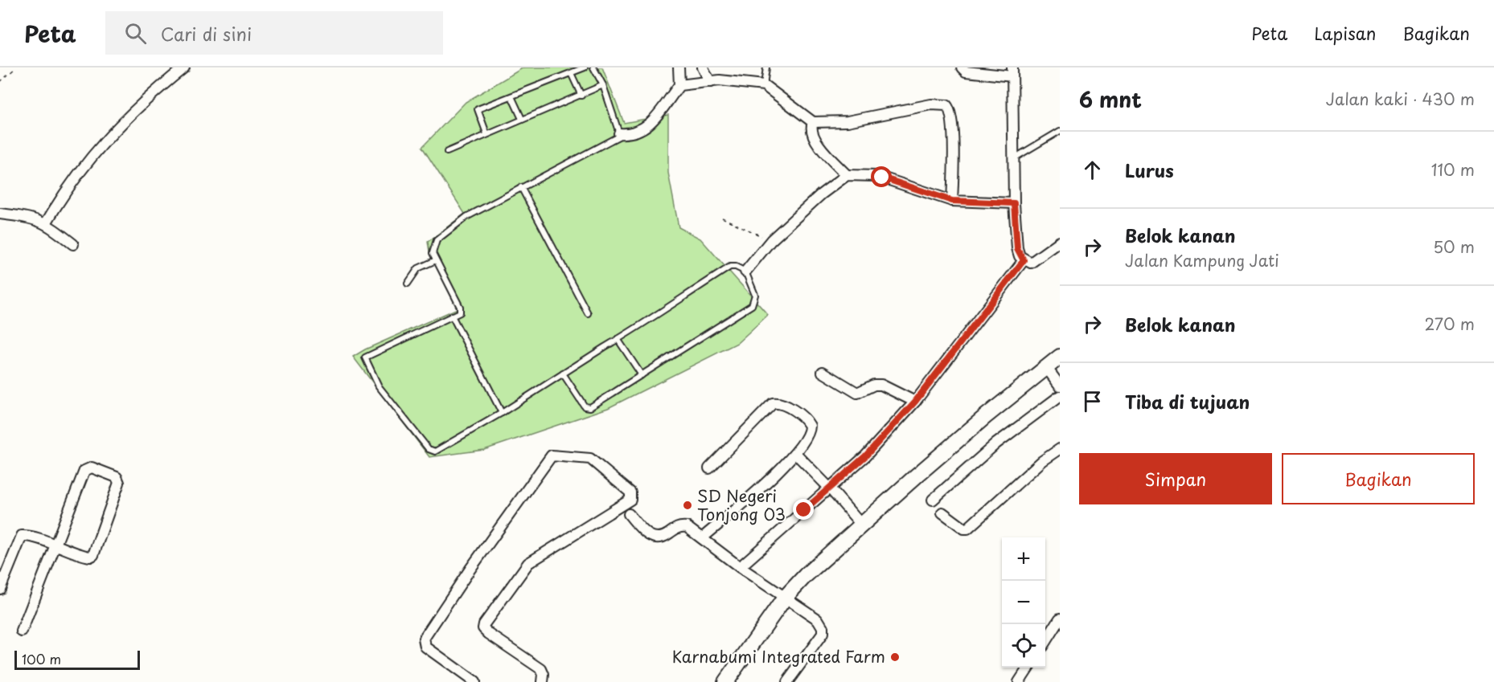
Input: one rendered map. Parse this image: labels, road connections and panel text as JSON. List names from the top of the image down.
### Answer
{
  "places": ["SD Negeri Tonjong 03", "Karnabumi Integrated Farm"],
  "scale_bar": "100 m",
  "page": {
    "header": "Peta",
    "search": "Cari di sini",
    "nav": ["Peta", "Lapisan", "Bagikan"],
    "heading": ["6 mnt", "Jalan kaki · 430 m"],
    "list": [
      ["Lurus", "110 m"],
      ["Belok kanan", "Jalan Kampung Jati", "50 m"],
      ["Belok kanan", "270 m"],
      "Tiba di tujuan"
    ],
    "buttons": ["Simpan", "Bagikan"],
    "map_buttons": ["+", "−"],
    "scale": "100 m"
  }
}
